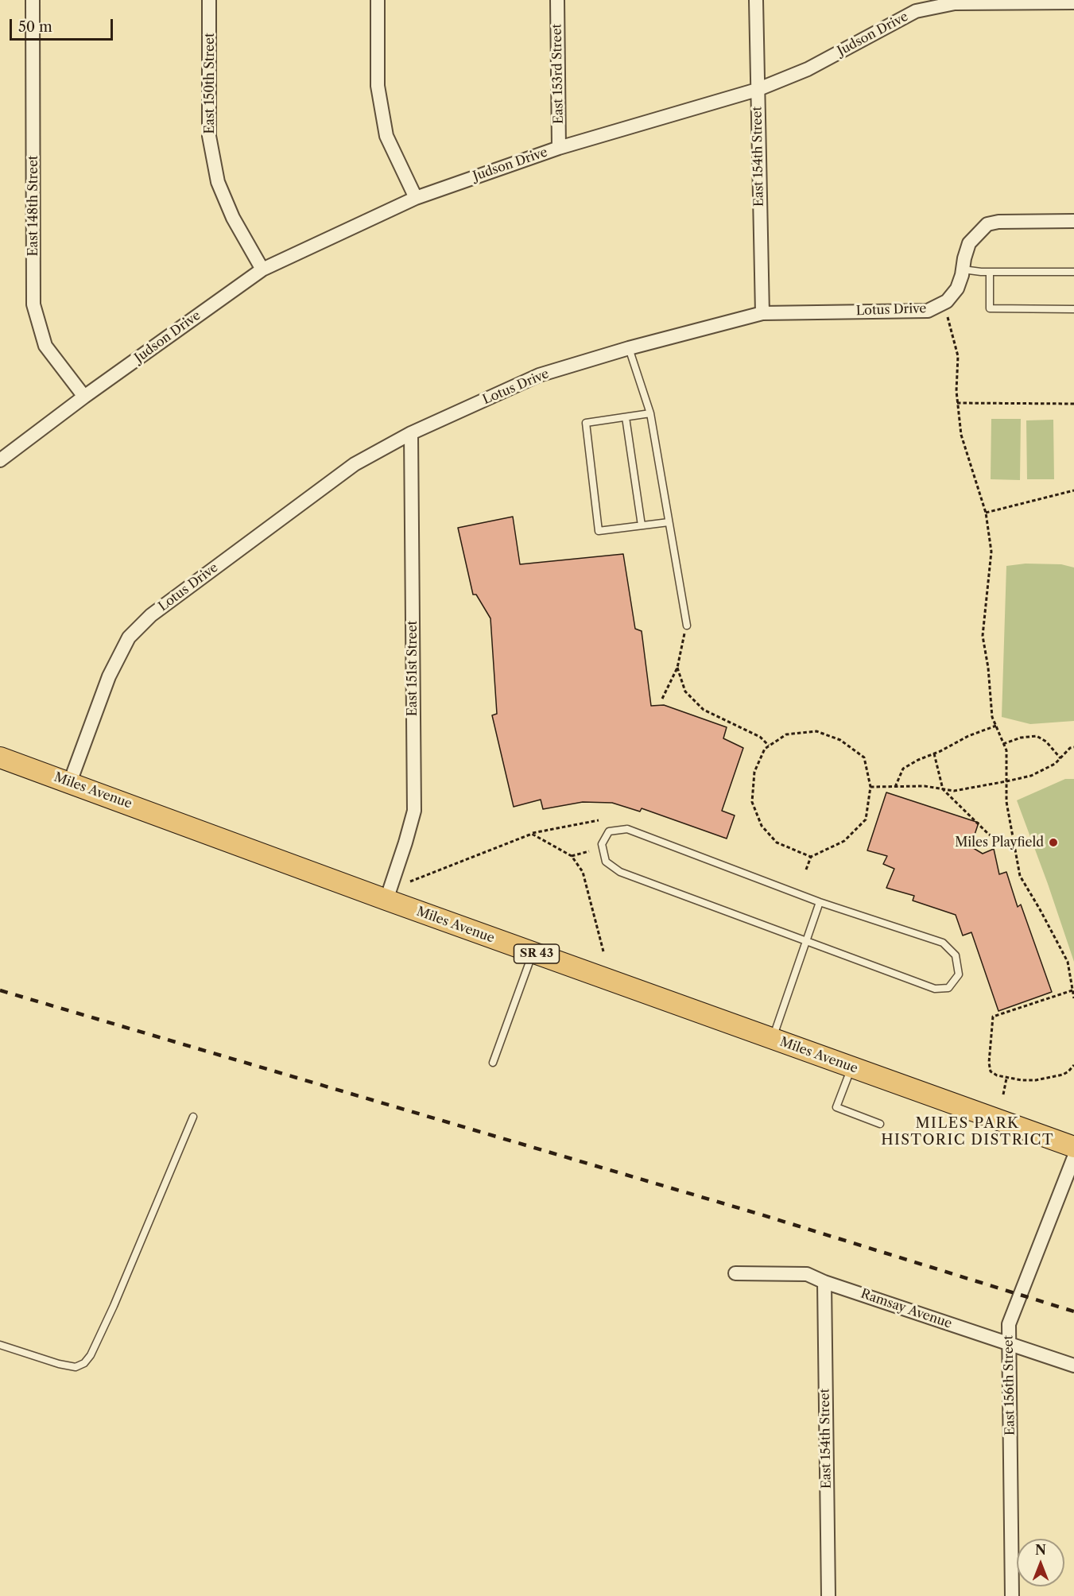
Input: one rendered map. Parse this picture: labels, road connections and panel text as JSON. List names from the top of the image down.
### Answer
{
  "streets": {
    "main road": ["Miles Avenue", "SR 43"],
    "street": [
      "Judson Drive",
      "East 153rd Street",
      "East 150th Street",
      "East 154th Street",
      "East 148th Street",
      "Lotus Drive",
      "East 151st Street",
      "Ramsay Avenue",
      "East 156th Street"
    ]
  },
  "crossings": [
    ["Judson Drive", "East 153rd Street"],
    ["Judson Drive", "East 150th Street"],
    ["Judson Drive", "East 154th Street"],
    ["Judson Drive", "East 148th Street"],
    ["East 154th Street", "Lotus Drive"],
    ["East 154th Street", "Ramsay Avenue"],
    ["Lotus Drive", "East 151st Street"],
    ["Lotus Drive", "Miles Avenue"],
    ["East 151st Street", "Miles Avenue"],
    ["Ramsay Avenue", "East 156th Street"]
  ],
  "districts": ["MILES PARK HISTORIC DISTRICT"],
  "places": ["Miles Playfield"],
  "scale_bar": "50 m",
  "north": "top"
}
